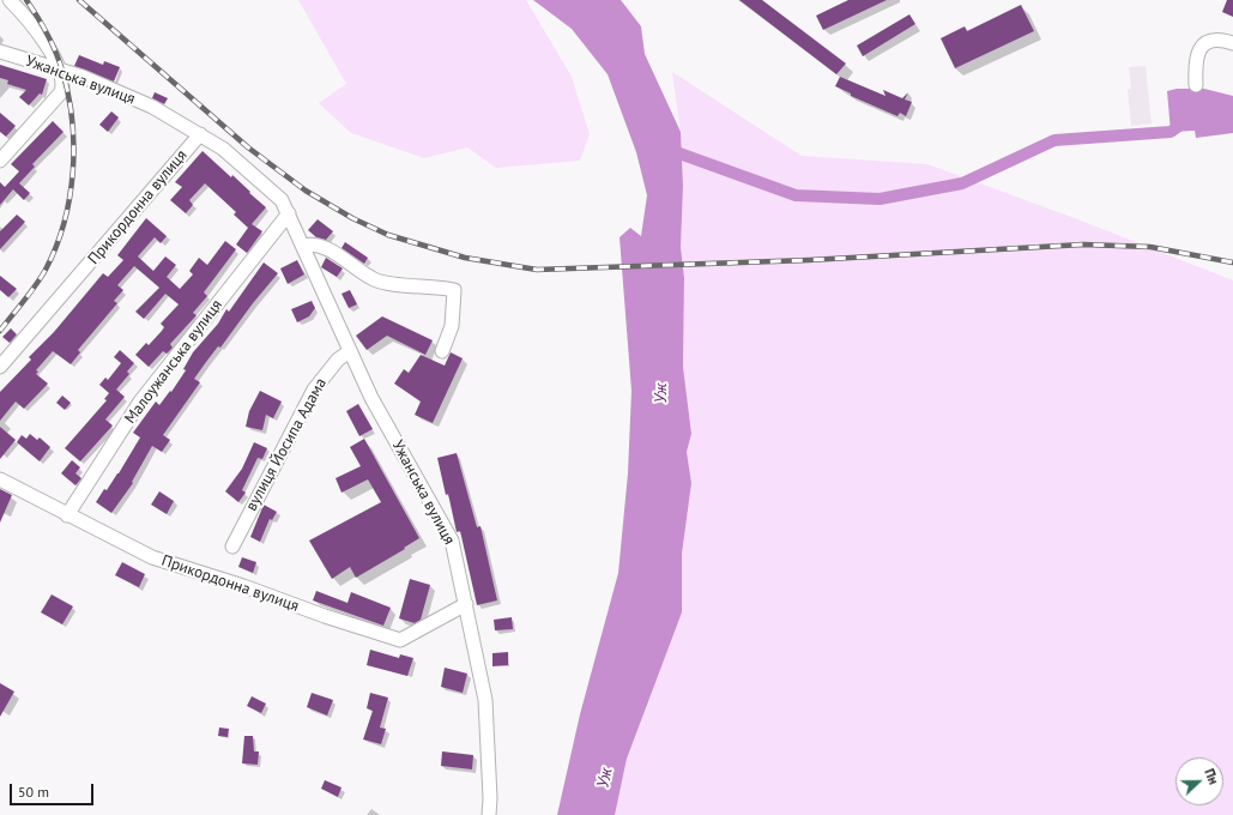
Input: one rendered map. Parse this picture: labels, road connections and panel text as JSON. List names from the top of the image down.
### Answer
{
  "streets": {
    "street": [
      "Ужанська вулиця",
      "Прикордонна вулиця",
      "Малоужанська вулиця",
      "вулиця Йосипа Адама"
    ]
  },
  "crossings": [
    ["Ужанська вулиця", "Прикордонна вулиця"],
    ["Ужанська вулиця", "Малоужанська вулиця"],
    ["Ужанська вулиця", "вулиця Йосипа Адама"],
    ["Прикордонна вулиця", "Малоужанська вулиця"]
  ],
  "water": ["Уж"],
  "scale_bar": "50 m",
  "north": "right"
}
